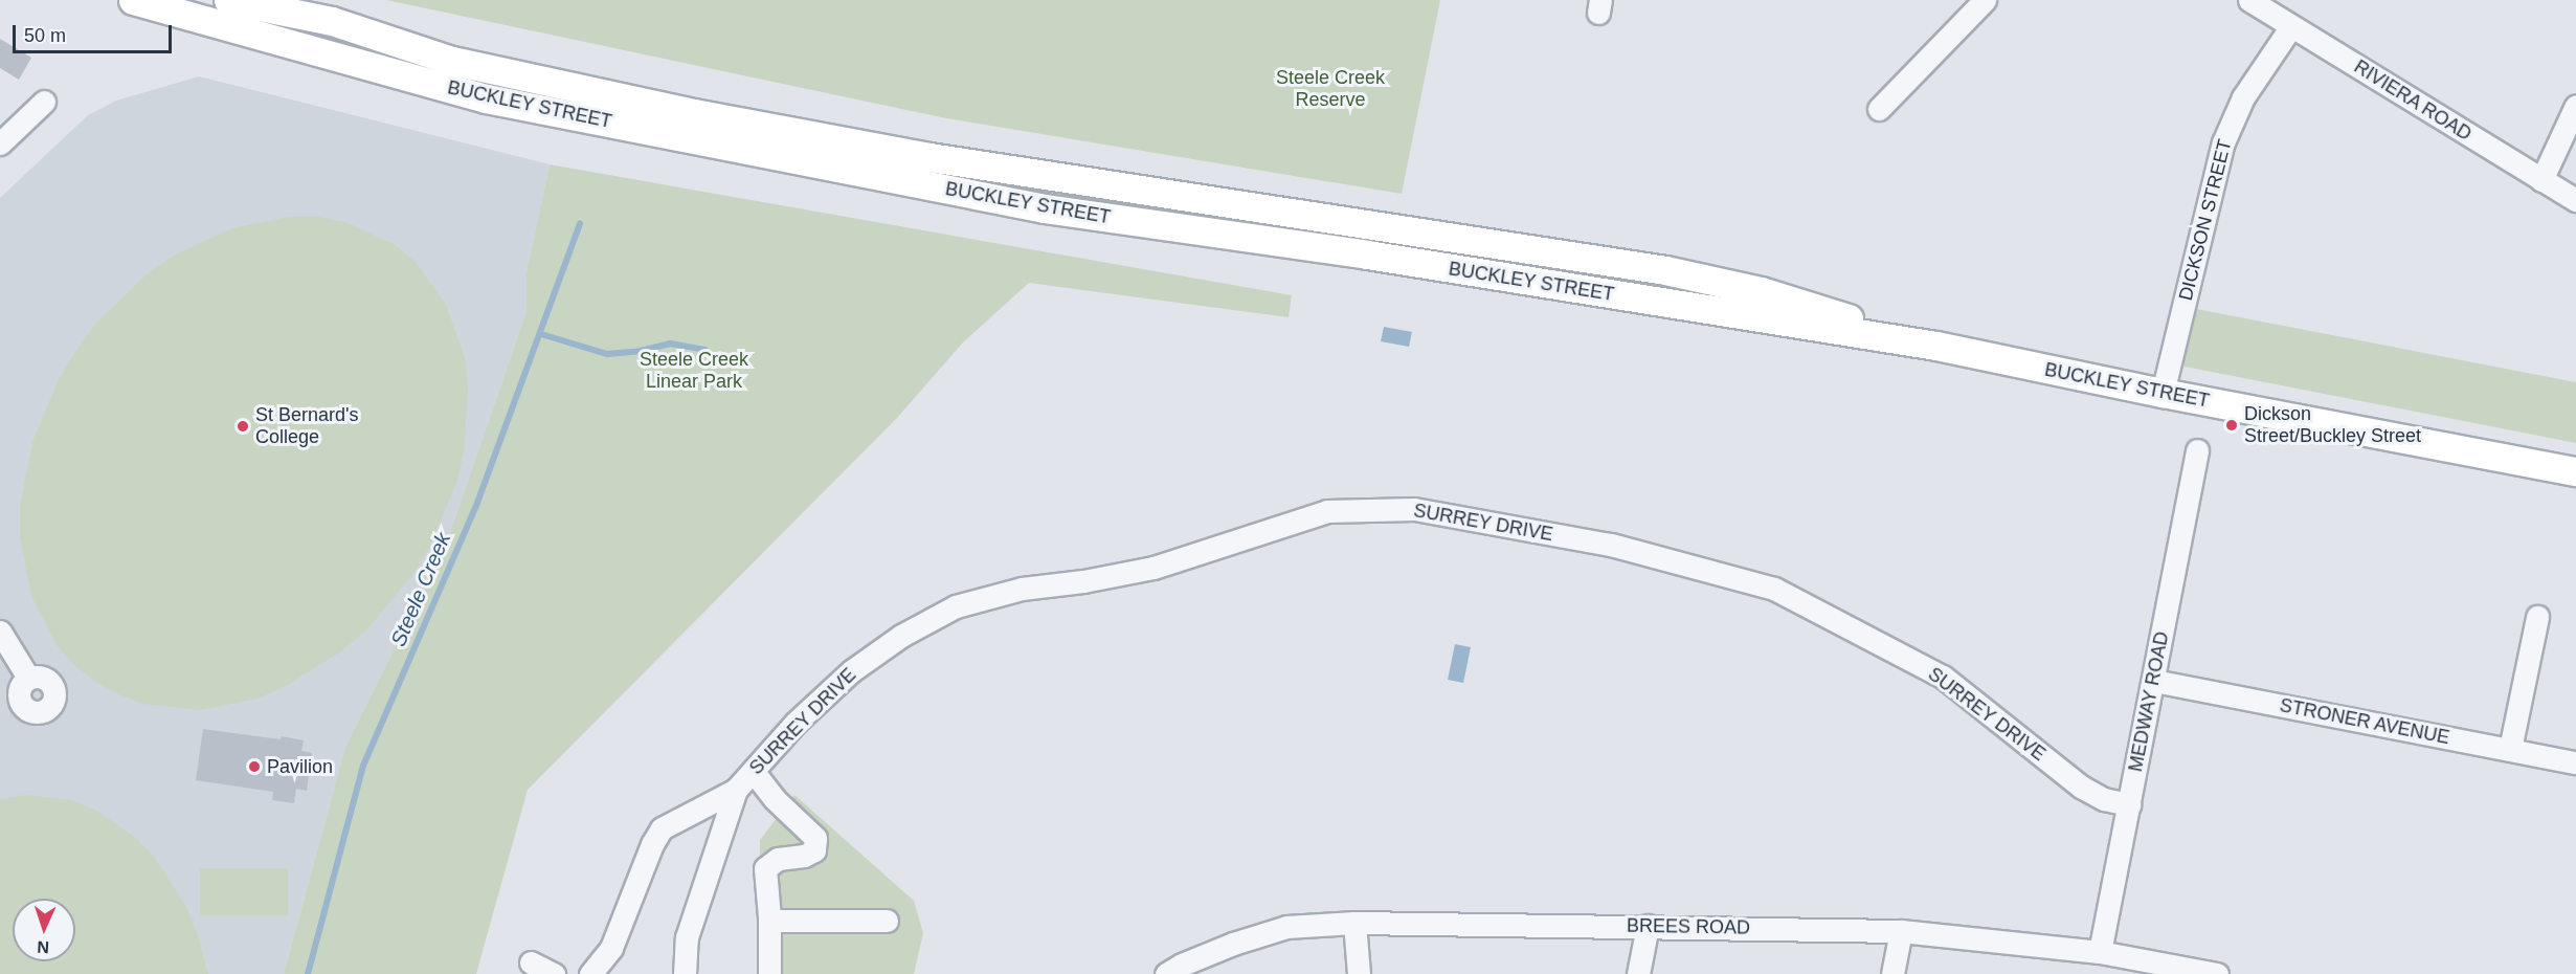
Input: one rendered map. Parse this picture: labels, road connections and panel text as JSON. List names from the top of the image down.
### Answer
{
  "streets": {
    "main road": ["BUCKLEY STREET"],
    "street": [
      "RIVIERA ROAD",
      "DICKSON STREET",
      "SURREY DRIVE",
      "MEDWAY ROAD",
      "STRONER AVENUE",
      "BREES ROAD"
    ]
  },
  "crossings": [
    ["RIVIERA ROAD", "DICKSON STREET"],
    ["BUCKLEY STREET", "DICKSON STREET"],
    ["SURREY DRIVE", "MEDWAY ROAD"],
    ["MEDWAY ROAD", "STRONER AVENUE"],
    ["MEDWAY ROAD", "BREES ROAD"]
  ],
  "water": ["Steele Creek"],
  "parks": ["Steele Creek Reserve", "Steele Creek Linear Park"],
  "places": ["Dickson Street/Buckley Street", "St Bernard's College", "Pavilion"],
  "scale_bar": "50 m",
  "north": "bottom"
}
